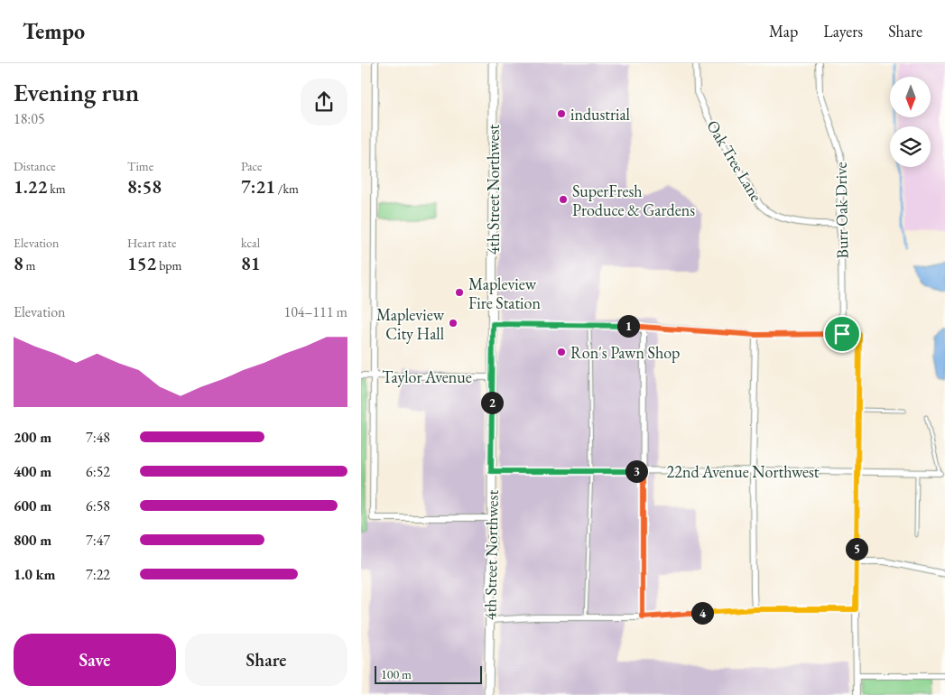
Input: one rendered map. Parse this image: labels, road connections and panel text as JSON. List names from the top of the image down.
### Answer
{
  "streets": {
    "street": [
      "Oak Tree Lane",
      "4th Street Northwest",
      "Burr Oak Drive",
      "Taylor Avenue",
      "22nd Avenue Northwest"
    ]
  },
  "crossings": [
    ["Oak Tree Lane", "Burr Oak Drive"],
    ["4th Street Northwest", "Taylor Avenue"],
    ["4th Street Northwest", "22nd Avenue Northwest"]
  ],
  "places": [
    "industrial",
    "SuperFresh Produce & Gardens",
    "Mapleview Fire Station",
    "Mapleview City Hall",
    "Ron's Pawn Shop"
  ],
  "scale_bar": "100 m",
  "north": "bottom",
  "page": {
    "header": "Tempo",
    "nav": ["Map", "Layers", "Share"],
    "heading": ["Evening run", "18:05"],
    "stats": [
      ["Distance", "1.22 km"],
      ["Time", "8:58"],
      ["Pace", "7:21 /km"],
      ["Elevation", "8 m"],
      ["Heart rate", "152 bpm"],
      ["kcal", "81"]
    ],
    "chart": ["Elevation", "104–111 m"],
    "pins": [
      "1",
      "2",
      "3",
      "5",
      "4"
    ],
    "list": [
      {
        "name": "200 m",
        "note": "7:48"
      },
      {
        "name": "400 m",
        "note": "6:52"
      },
      {
        "name": "600 m",
        "note": "6:58"
      },
      {
        "name": "800 m",
        "note": "7:47"
      },
      {
        "name": "1.0 km",
        "note": "7:22"
      }
    ],
    "buttons": ["Save", "Share"],
    "scale": "100 m"
  }
}
